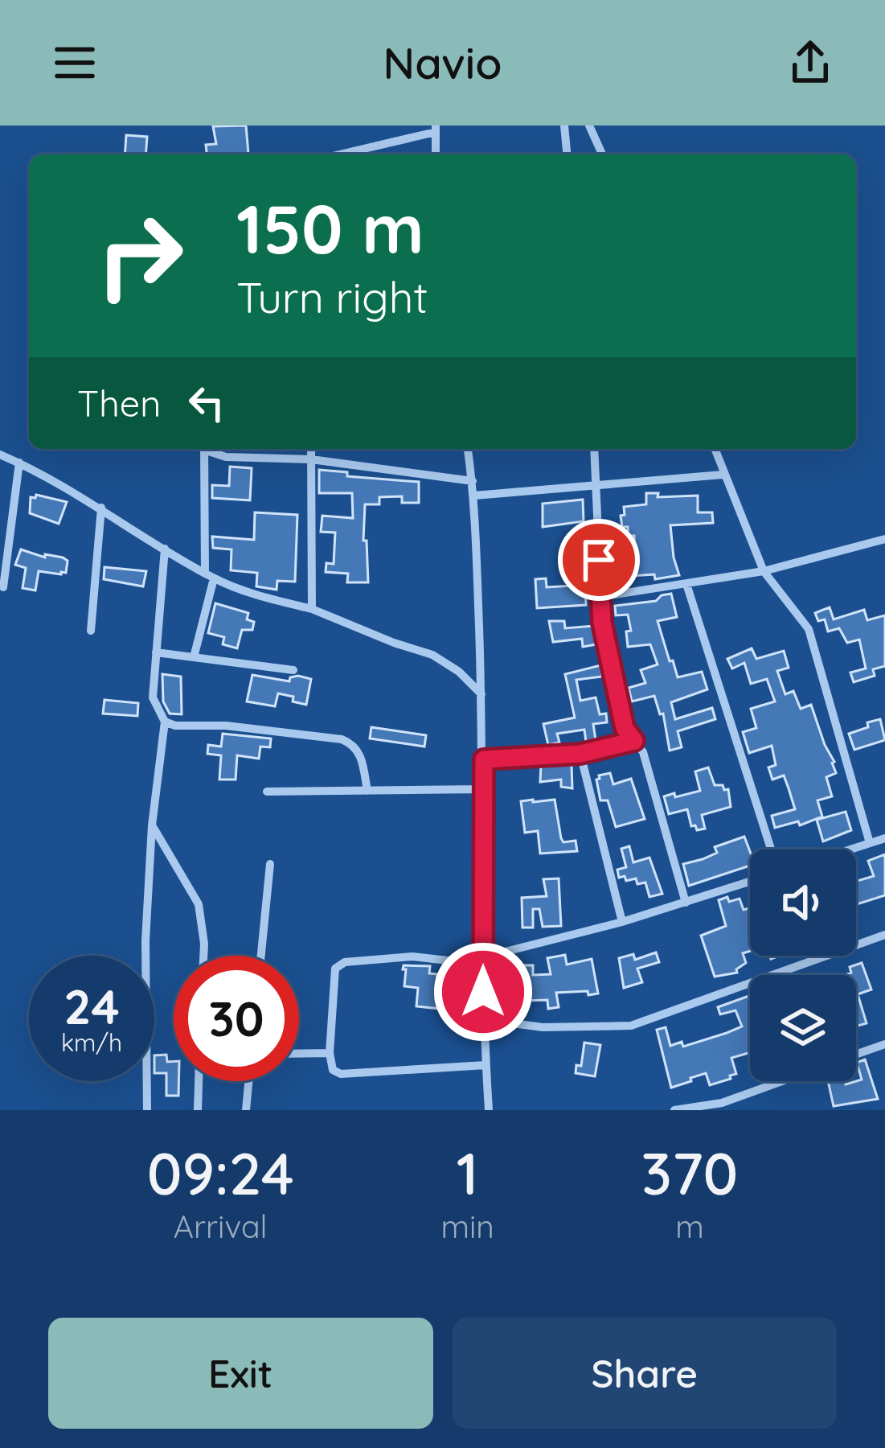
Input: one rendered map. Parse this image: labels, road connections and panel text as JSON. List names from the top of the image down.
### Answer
{
  "page": {
    "header": "Navio",
    "turn": ["150 m", "Turn right"],
    "then": "Then",
    "speed": "24 km/h",
    "limit": "30",
    "eta": [
      "09:24",
      "Arrival",
      "1",
      "min",
      "370",
      "m"
    ],
    "buttons": ["Exit", "Share"]
  }
}
